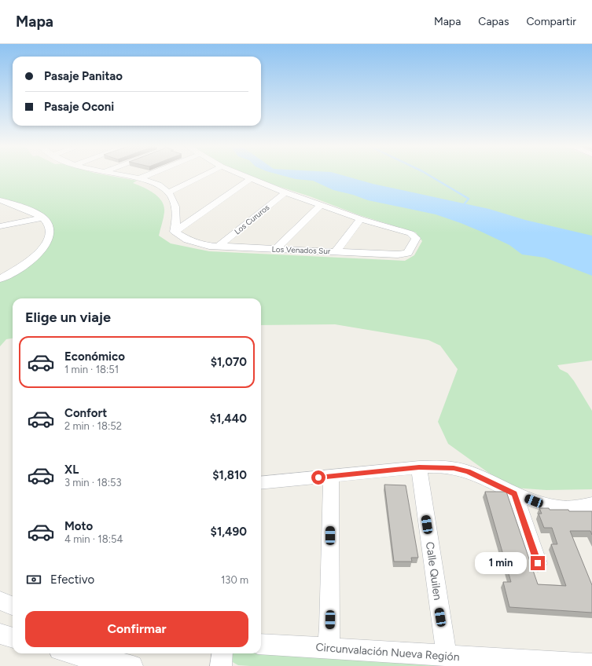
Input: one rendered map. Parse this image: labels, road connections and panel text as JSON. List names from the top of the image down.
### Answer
{
  "streets": {
    "street": [
      "Los Cururos",
      "Los Venados Sur",
      "Calle Quilen",
      "Circunvalación Nueva Región"
    ]
  },
  "crossings": [
    ["Los Cururos", "Los Venados Sur"],
    ["Calle Quilen", "Circunvalación Nueva Región"]
  ],
  "page": {
    "header": "Mapa",
    "nav": ["Mapa", "Capas", "Compartir"],
    "banner": ["Pasaje Panitao", "Pasaje Oconi"],
    "heading": "Elige un viaje",
    "list": [
      {
        "name": "Económico",
        "note": "1 min · 18:51",
        "value": "$1,070"
      },
      {
        "name": "Confort",
        "note": "2 min · 18:52",
        "value": "$1,440"
      },
      {
        "name": "XL",
        "note": "3 min · 18:53",
        "value": "$1,810"
      },
      {
        "name": "Moto",
        "note": "4 min · 18:54",
        "value": "$1,490"
      }
    ],
    "bubble": "1 min",
    "pay": ["Efectivo", "130 m"],
    "buttons": "Confirmar"
  }
}
